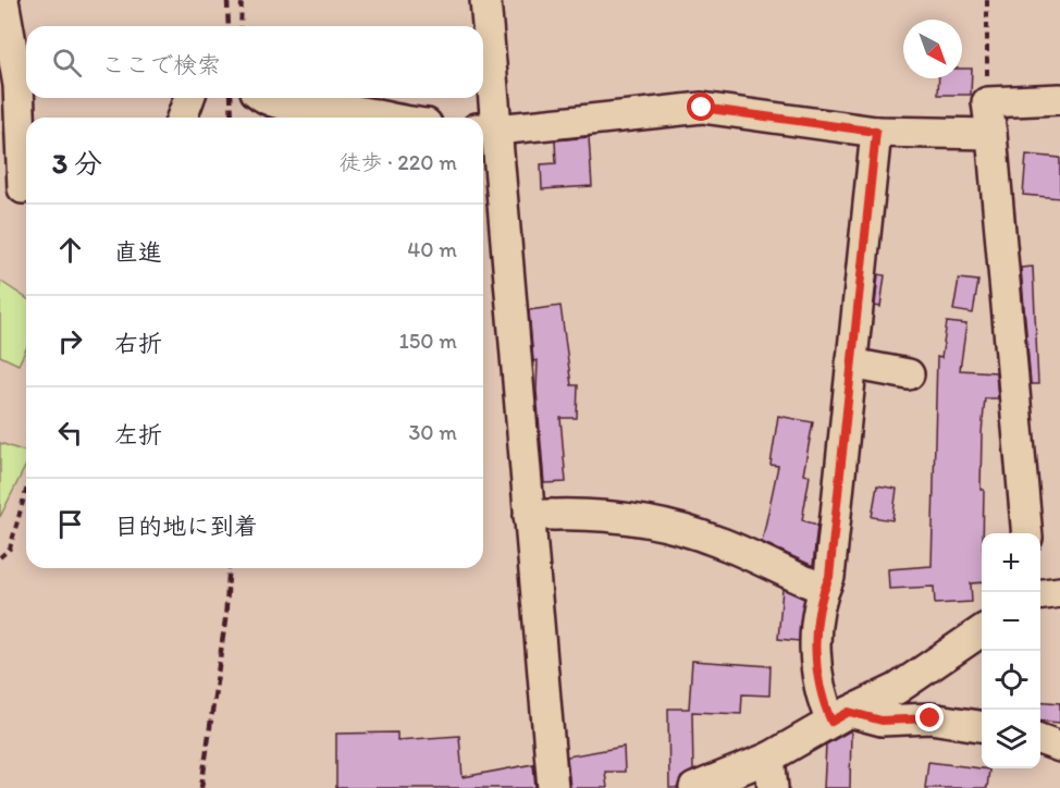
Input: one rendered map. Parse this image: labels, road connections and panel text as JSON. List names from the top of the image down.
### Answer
{
  "north": "bottom right",
  "page": {
    "search": "ここで検索",
    "heading": ["3 分", "徒歩 · 220 m"],
    "list": [
      ["直進", "40 m"],
      ["右折", "150 m"],
      ["左折", "30 m"],
      "目的地に到着"
    ],
    "map_buttons": ["+", "−"]
  }
}
